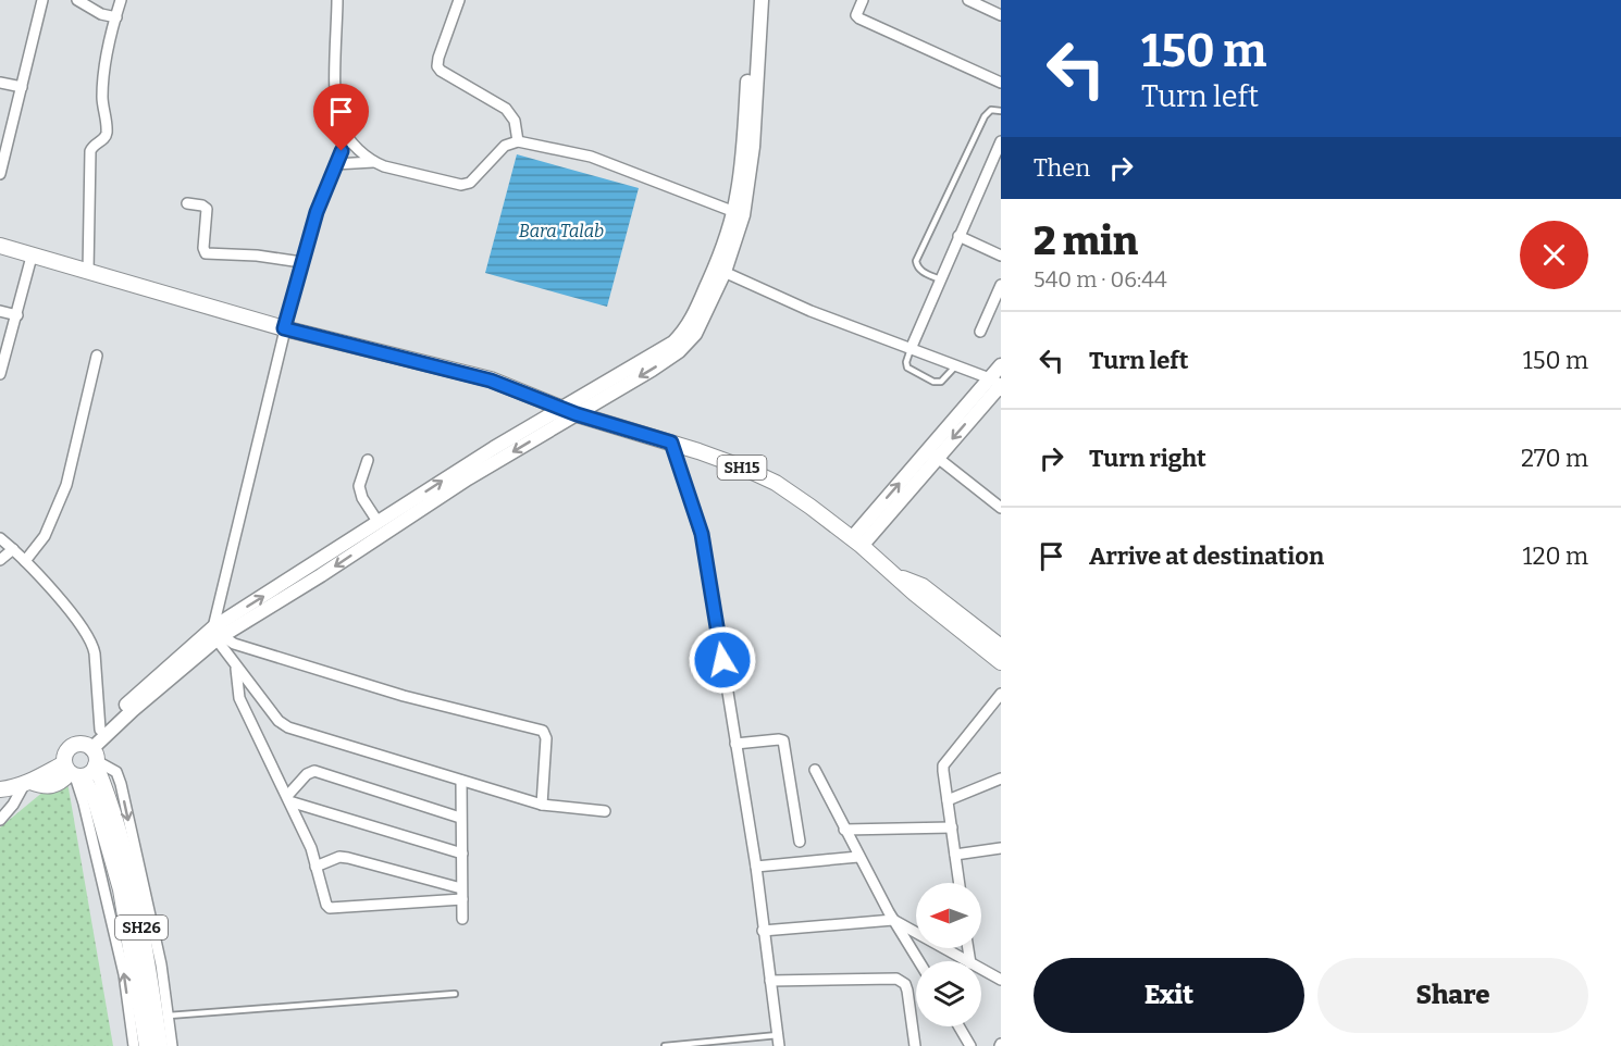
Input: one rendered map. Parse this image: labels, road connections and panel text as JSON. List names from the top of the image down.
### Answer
{
  "streets": {
    "main road": ["SH15", "SH26"]
  },
  "water": ["Bara Talab"],
  "north": "left",
  "page": {
    "turn": ["150 m", "Turn left"],
    "then": "Then",
    "heading": ["2 min", "540 m · 06:44"],
    "list": [
      {
        "name": "Turn left",
        "value": "150 m"
      },
      {
        "name": "Turn right",
        "value": "270 m"
      },
      {
        "name": "Arrive at destination",
        "value": "120 m"
      }
    ],
    "buttons": ["Exit", "Share"]
  }
}
